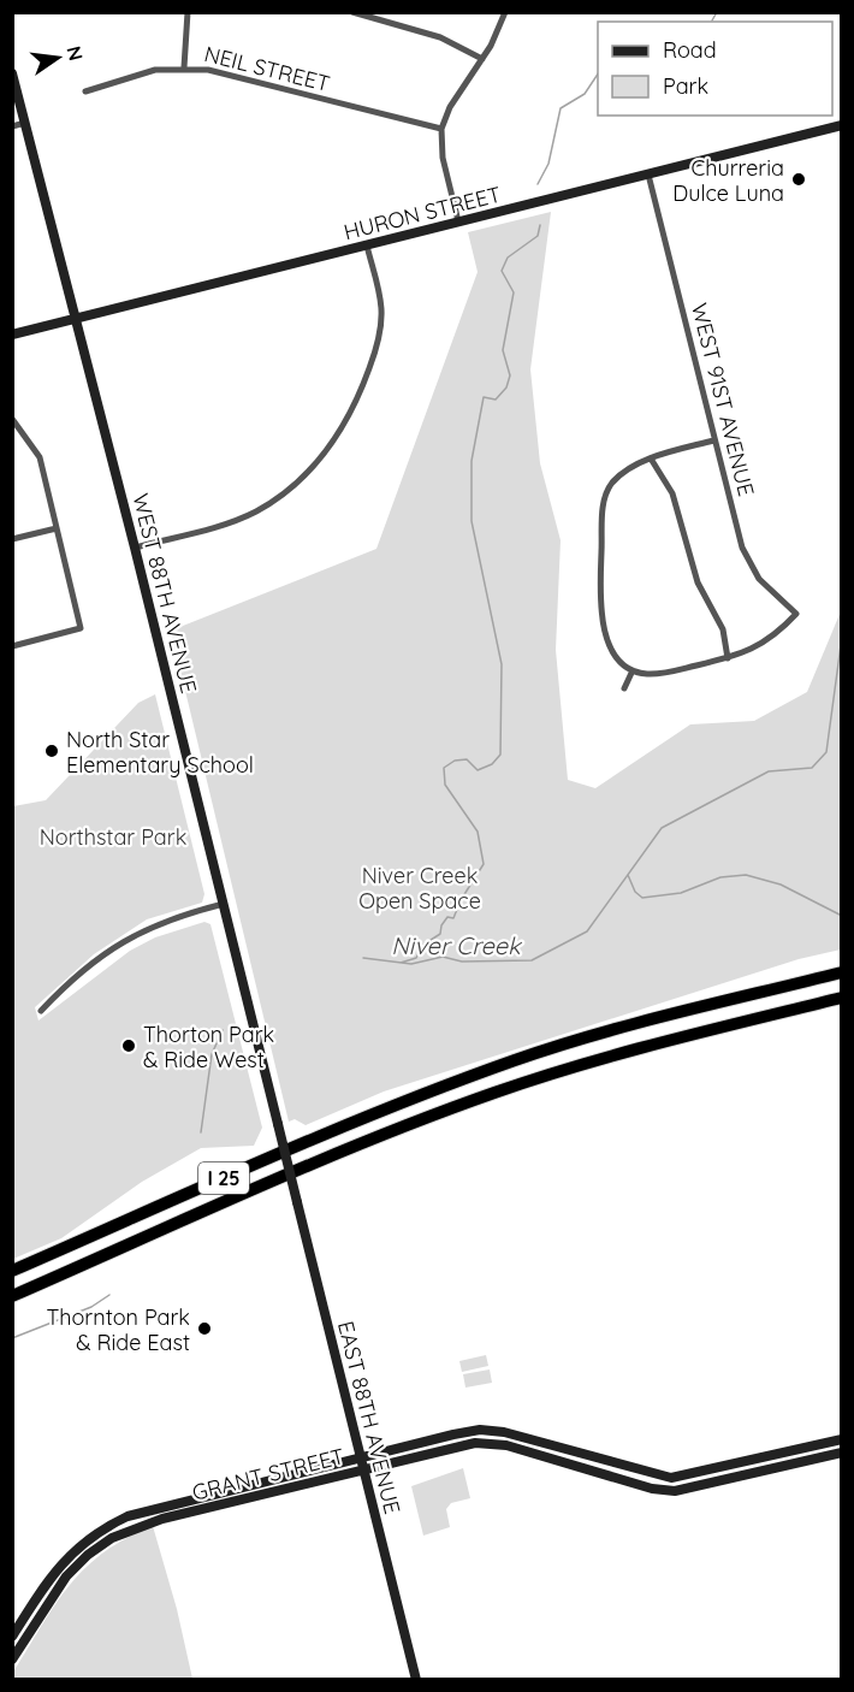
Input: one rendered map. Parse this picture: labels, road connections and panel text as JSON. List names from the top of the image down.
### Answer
{
  "streets": {
    "highway": ["I 25"],
    "main road": [
      "HURON STREET",
      "WEST 88TH AVENUE",
      "EAST 88TH AVENUE",
      "GRANT STREET"
    ],
    "street": ["NEIL STREET", "WEST 91ST AVENUE"]
  },
  "crossings": [
    ["HURON STREET", "WEST 91ST AVENUE"],
    ["HURON STREET", "WEST 88TH AVENUE"],
    ["WEST 88TH AVENUE", "I 25"],
    ["WEST 88TH AVENUE", "EAST 88TH AVENUE"],
    ["I 25", "EAST 88TH AVENUE"],
    ["EAST 88TH AVENUE", "GRANT STREET"]
  ],
  "water": ["Niver Creek"],
  "parks": ["Northstar Park", "Niver Creek Open Space"],
  "places": [
    "Churreria Dulce Luna",
    "North Star Elementary School",
    "Thorton Park & Ride West",
    "Thornton Park & Ride East"
  ],
  "legend": ["Road", "Park"],
  "north": "right"
}
